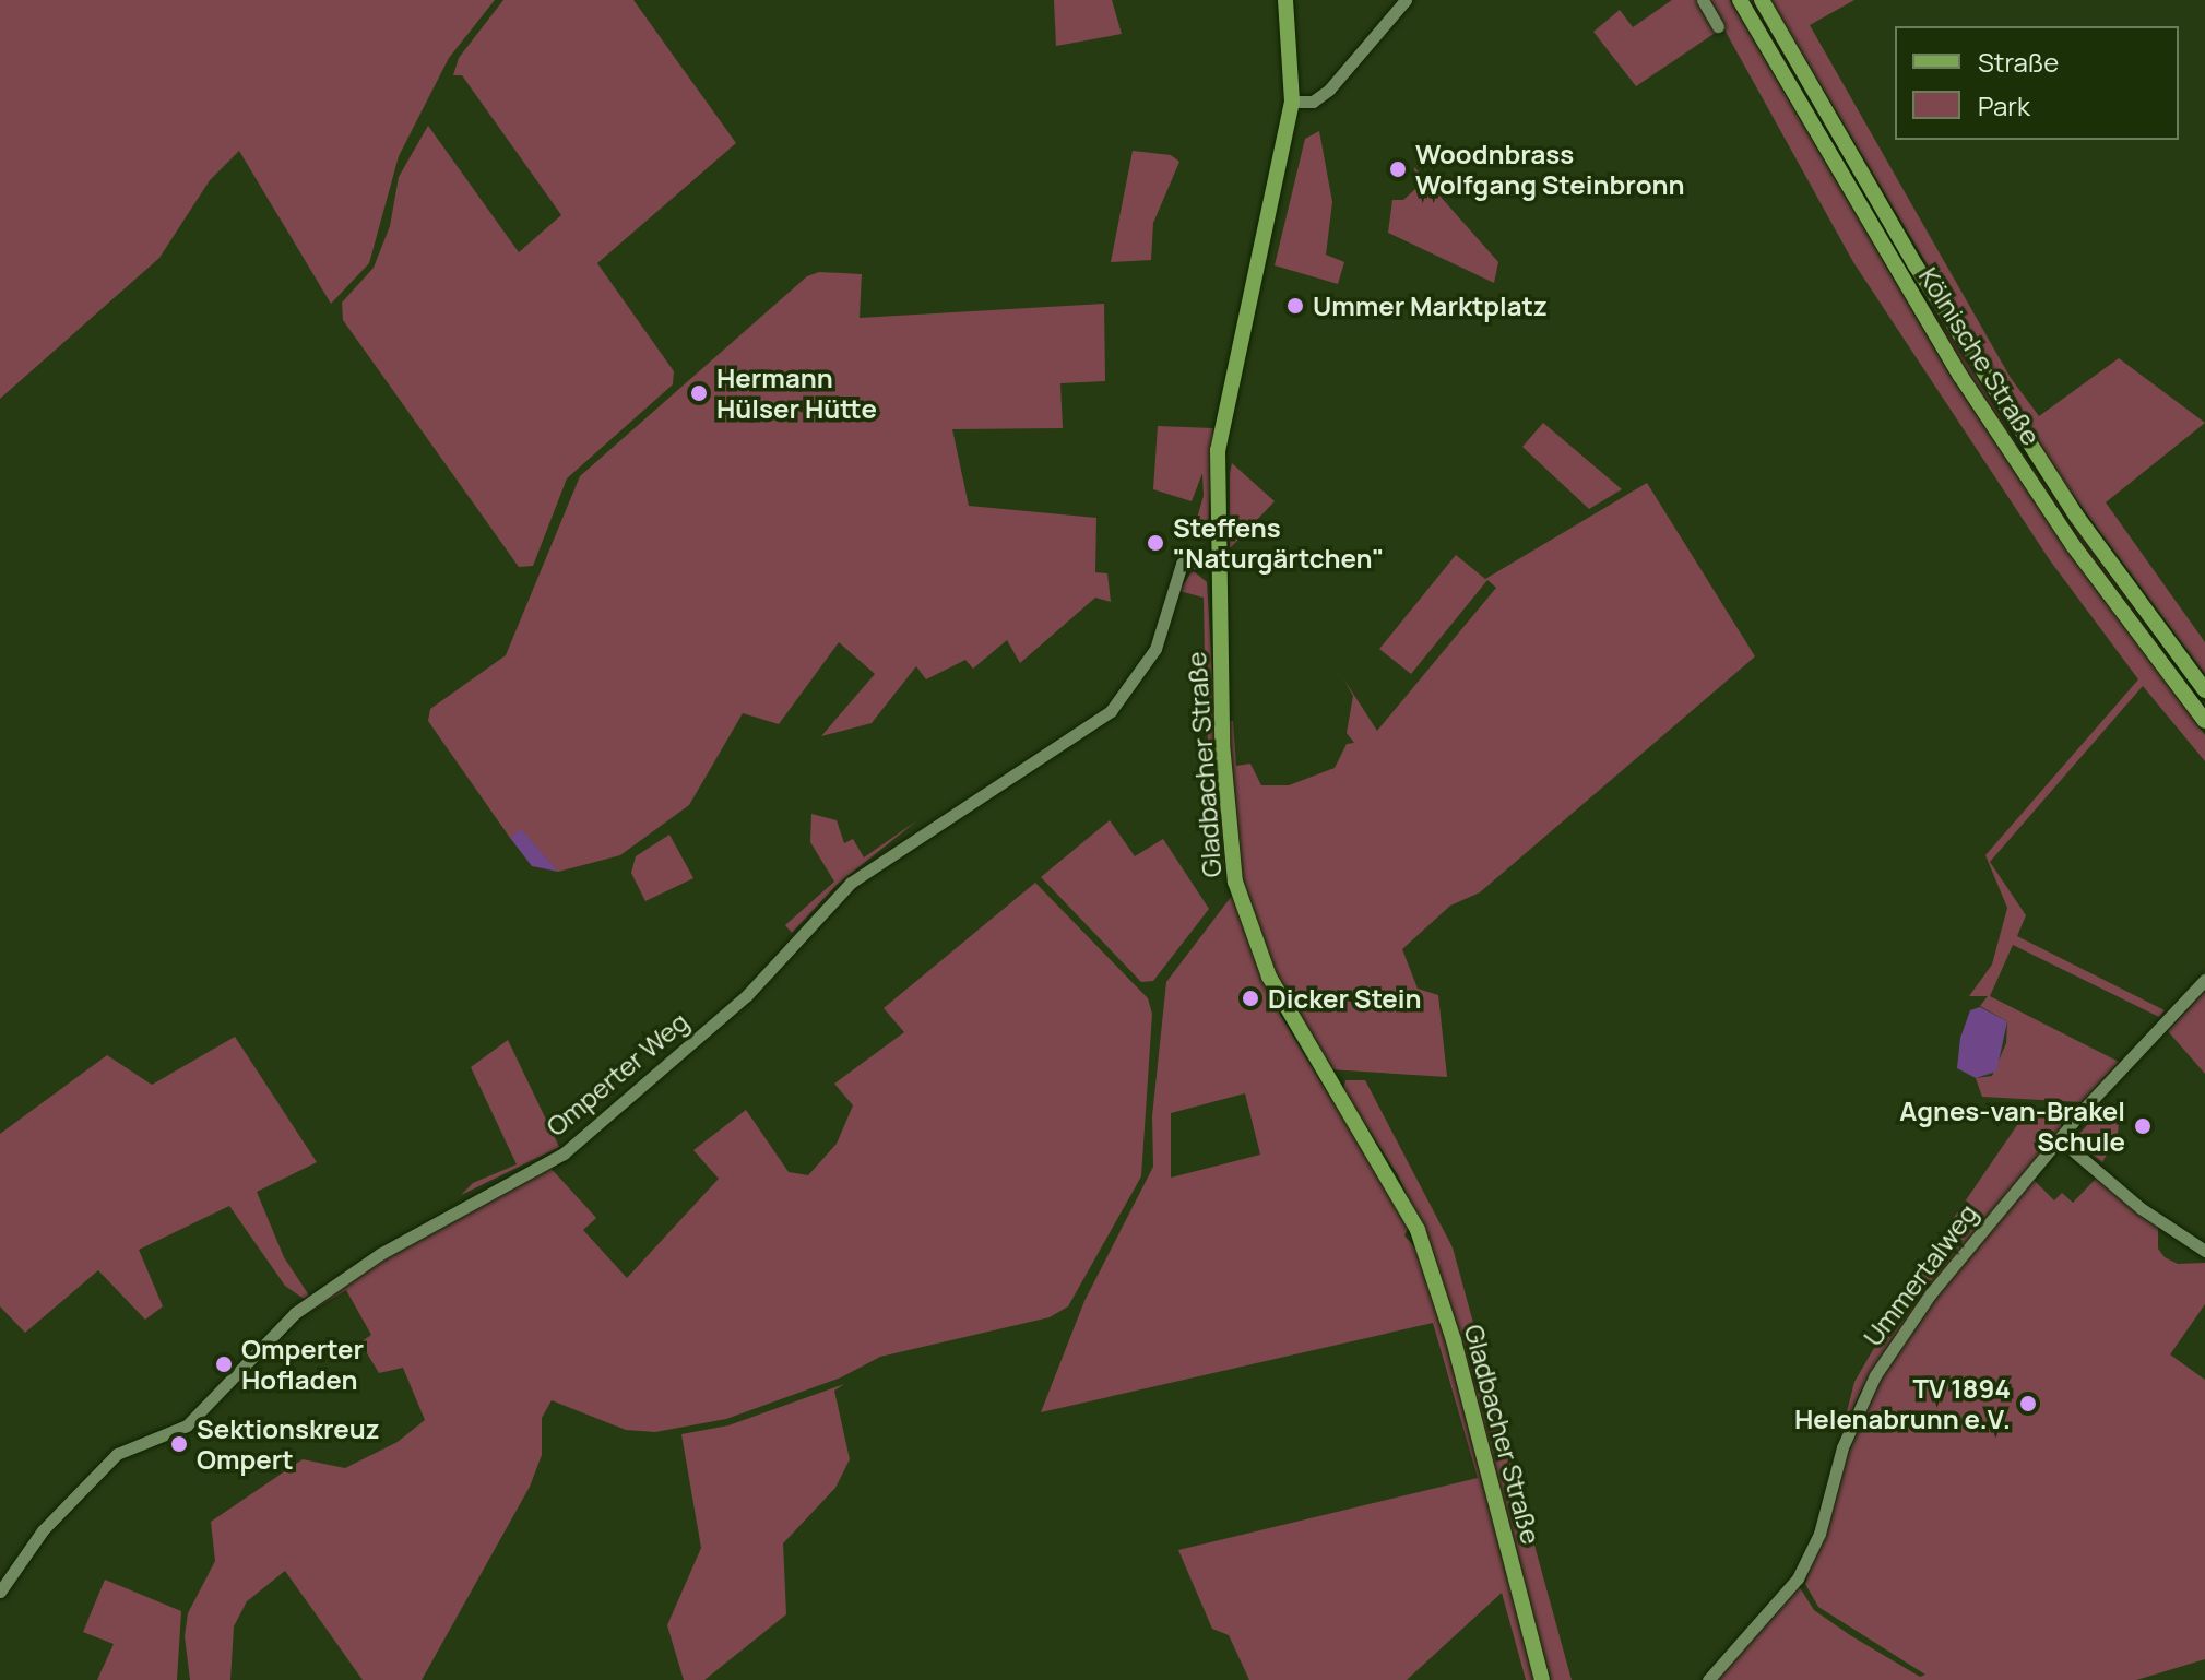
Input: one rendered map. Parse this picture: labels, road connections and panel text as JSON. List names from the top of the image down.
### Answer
{
  "streets": {
    "main road": ["Kölnische Straße", "Gladbacher Straße"],
    "street": ["Omperter Weg", "Ummertalweg"]
  },
  "crossings": [
    ["Gladbacher Straße", "Omperter Weg"]
  ],
  "places": [
    "Woodnbrass Wolfgang Steinbronn",
    "Ummer Marktplatz",
    "Hermann Hülser Hütte",
    "Steffens \"Naturgärtchen\"",
    "Dicker Stein",
    "Agnes-van-Brakel Schule",
    "Omperter Hofladen",
    "TV 1894 Helenabrunn e.V.",
    "Sektionskreuz Ompert"
  ],
  "legend": ["Straße", "Park"]
}
